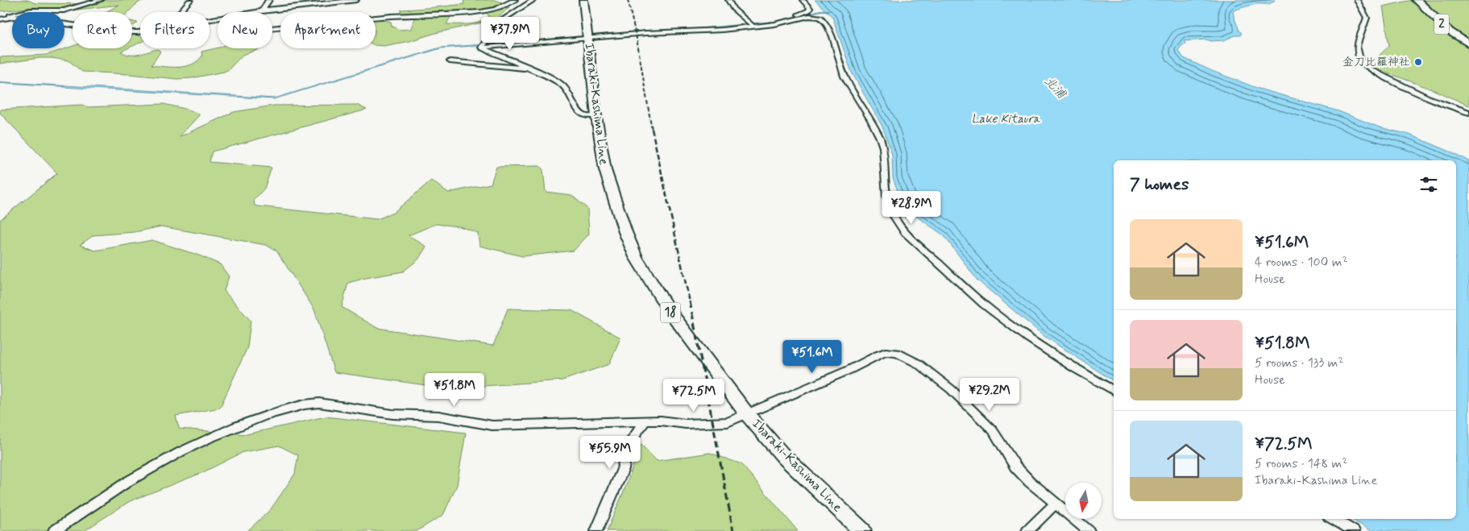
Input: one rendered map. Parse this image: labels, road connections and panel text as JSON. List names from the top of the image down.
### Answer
{
  "streets": {
    "main road": ["2", "Ibaraki-Kashima Line", "18"]
  },
  "water": ["北浦", "Lake Kitaura"],
  "places": ["金刀比羅神社"],
  "north": "bottom",
  "page": {
    "chip": [
      "Buy",
      "Rent",
      "Filters",
      "New",
      "Apartment"
    ],
    "price": [
      "¥37.9M",
      "¥28.9M",
      "¥51.6M",
      "¥51.8M",
      "¥29.2M",
      "¥72.5M",
      "¥55.9M"
    ],
    "heading": "7 homes",
    "list": [
      {
        "name": "¥51.6M",
        "note": "4 rooms · 100 m² · House"
      },
      {
        "name": "¥51.8M",
        "note": "5 rooms · 133 m² · House"
      },
      {
        "name": "¥72.5M",
        "note": "5 rooms · 148 m² · Ibaraki-Kashima Line"
      }
    ]
  }
}
